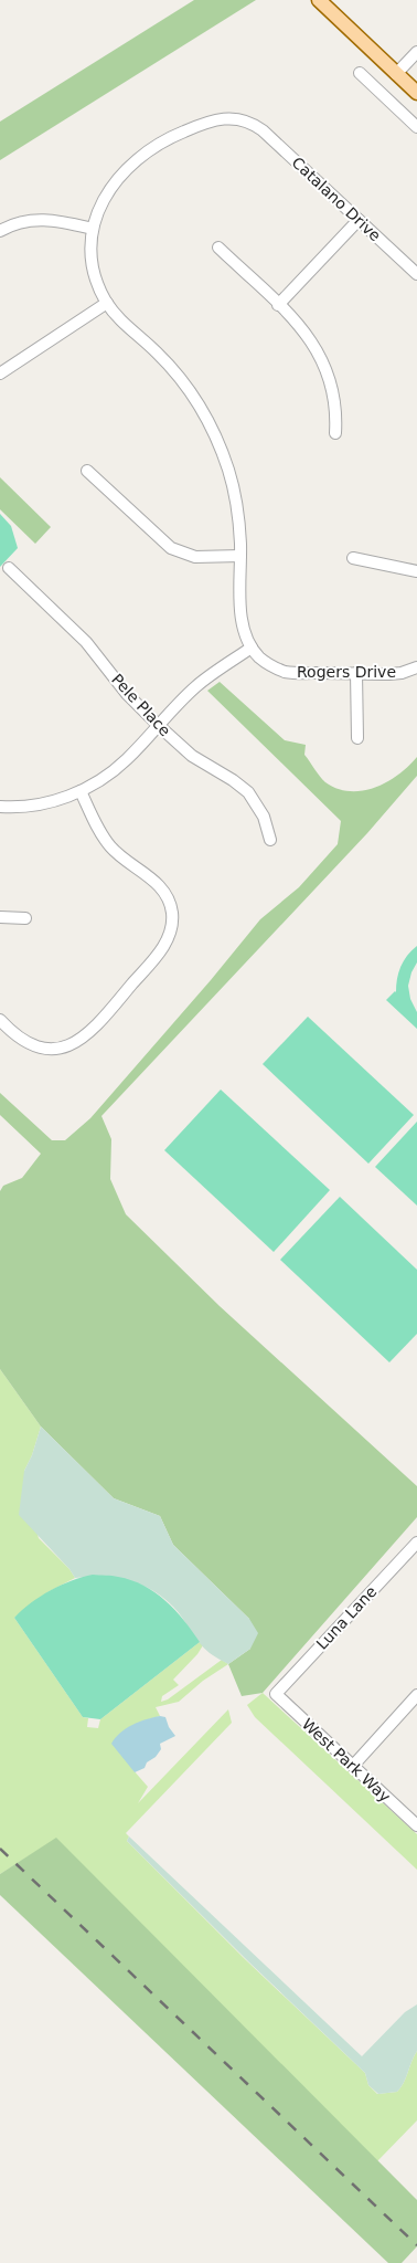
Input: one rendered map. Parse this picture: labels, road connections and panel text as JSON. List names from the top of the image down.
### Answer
{
  "streets": {
    "street": [
      "Catalano Drive",
      "Rogers Drive",
      "Pele Place",
      "Luna Lane",
      "West Park Way"
    ]
  },
  "crossings": [
    ["Catalano Drive", "Rogers Drive"],
    ["Luna Lane", "West Park Way"]
  ]
}
